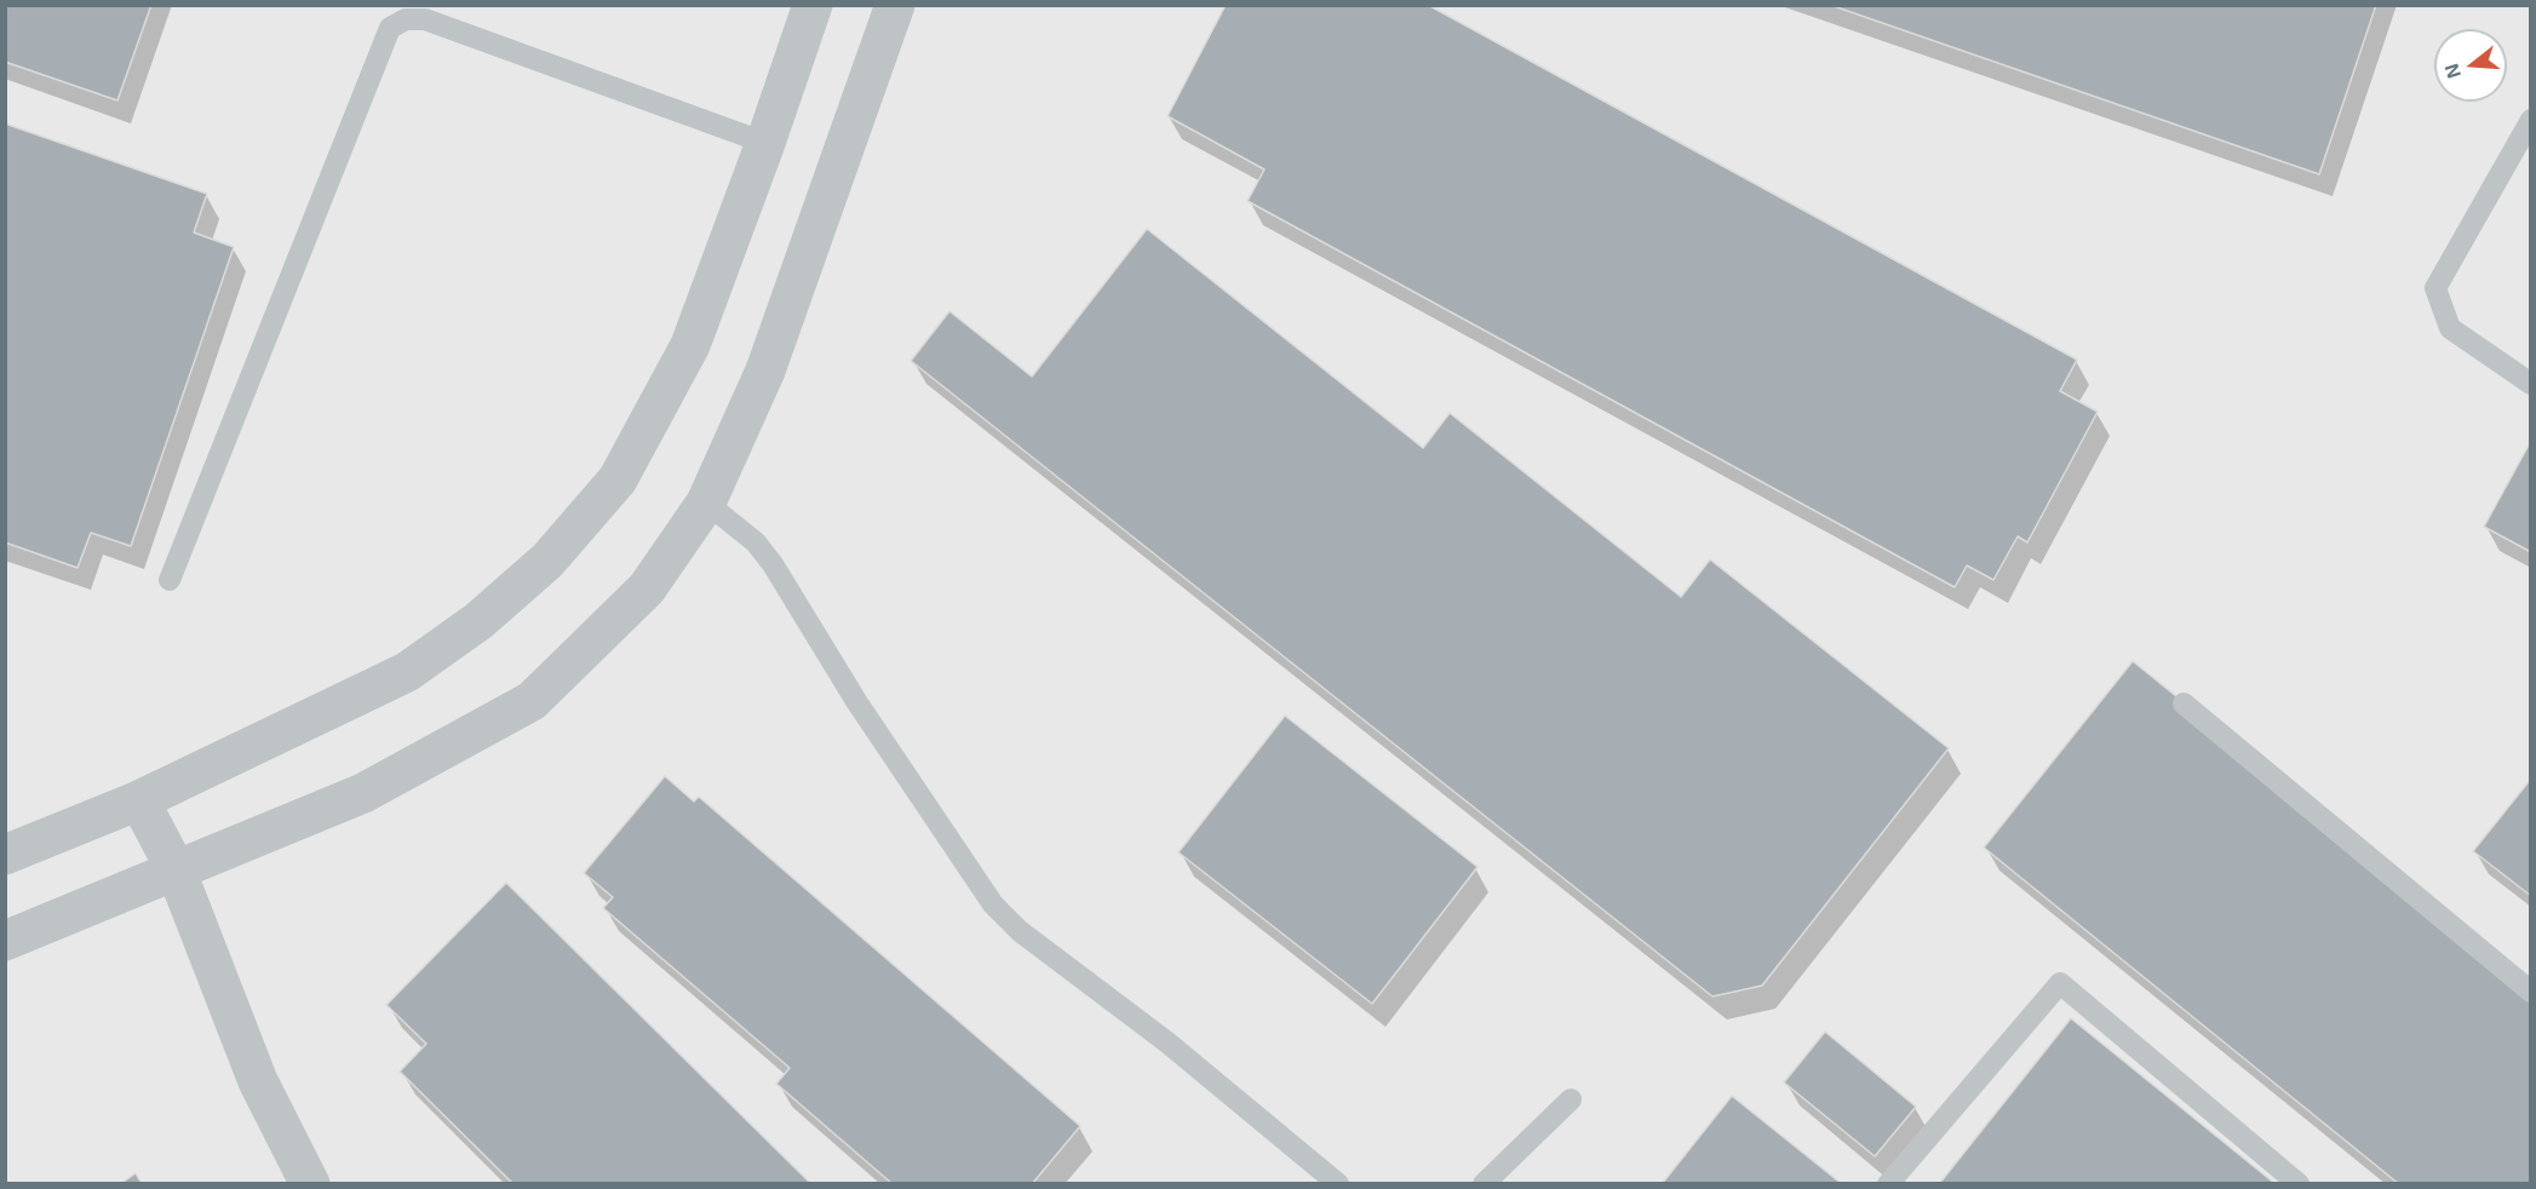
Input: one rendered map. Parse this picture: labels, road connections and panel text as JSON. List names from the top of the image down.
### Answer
{
  "north": "left"
}
